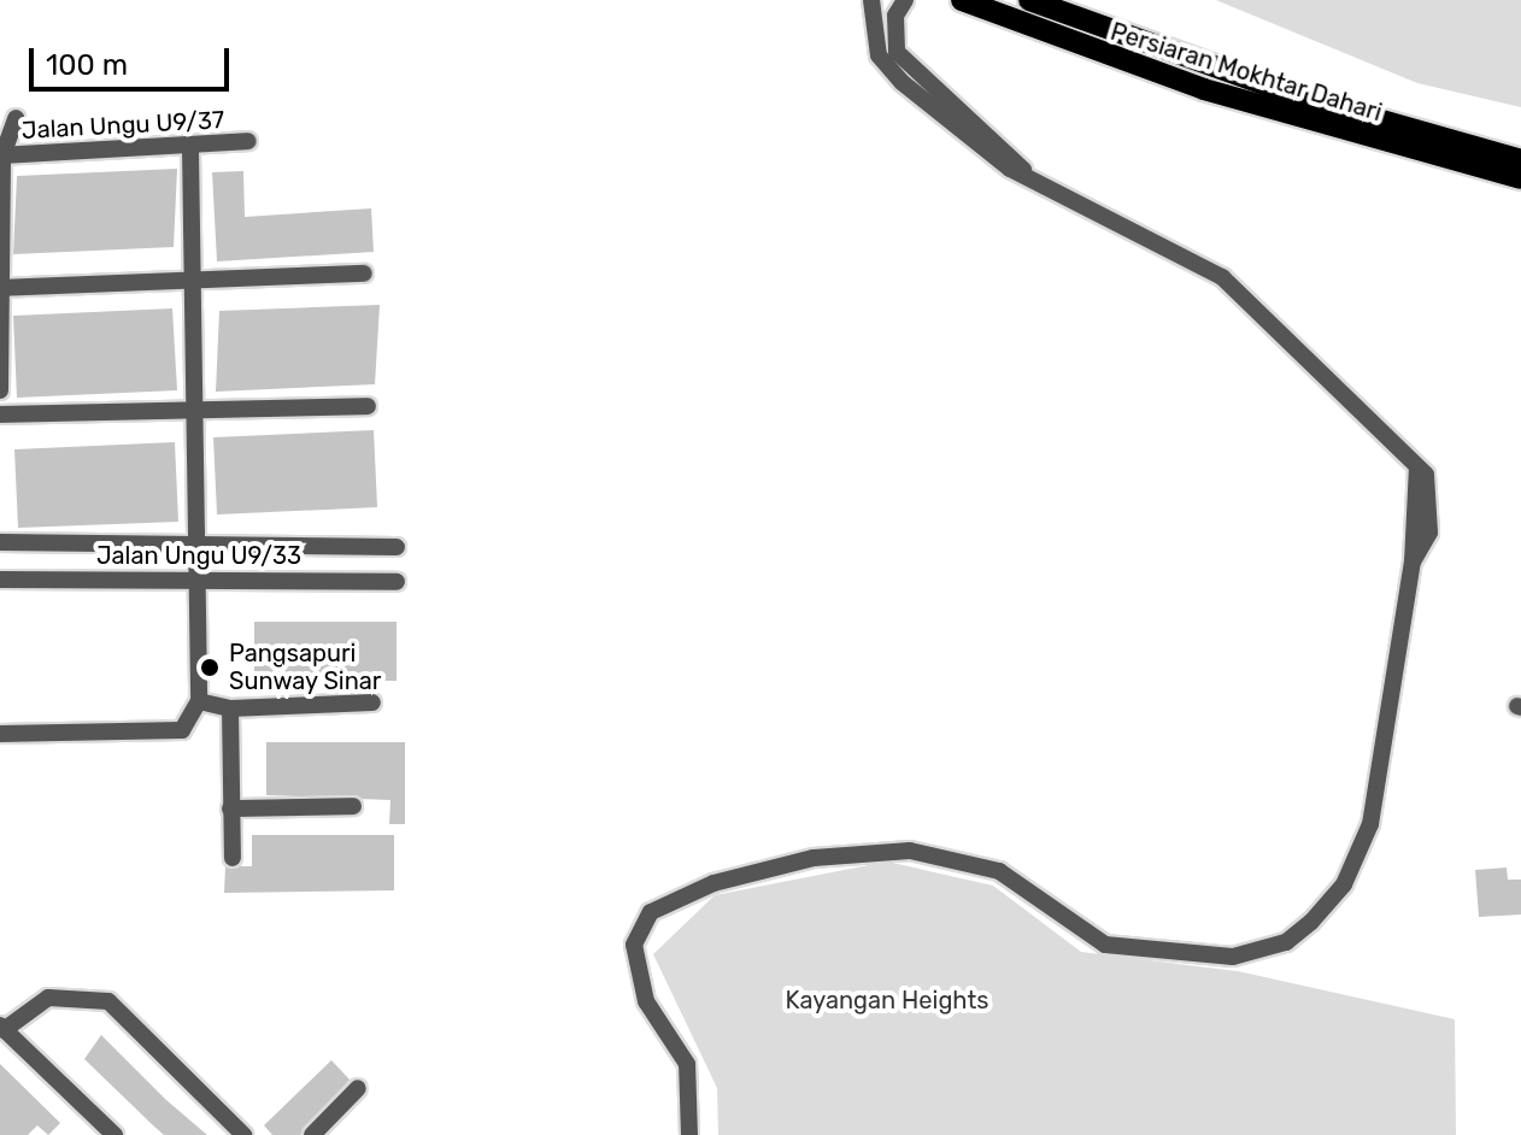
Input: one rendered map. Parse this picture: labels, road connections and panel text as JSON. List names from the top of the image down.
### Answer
{
  "streets": {
    "main road": ["Persiaran Mokhtar Dahari"],
    "street": ["Jalan Ungu U9/37", "Jalan Ungu U9/33"]
  },
  "parks": ["Kayangan Heights"],
  "places": ["Pangsapuri Sunway Sinar"],
  "scale_bar": "100 m"
}
